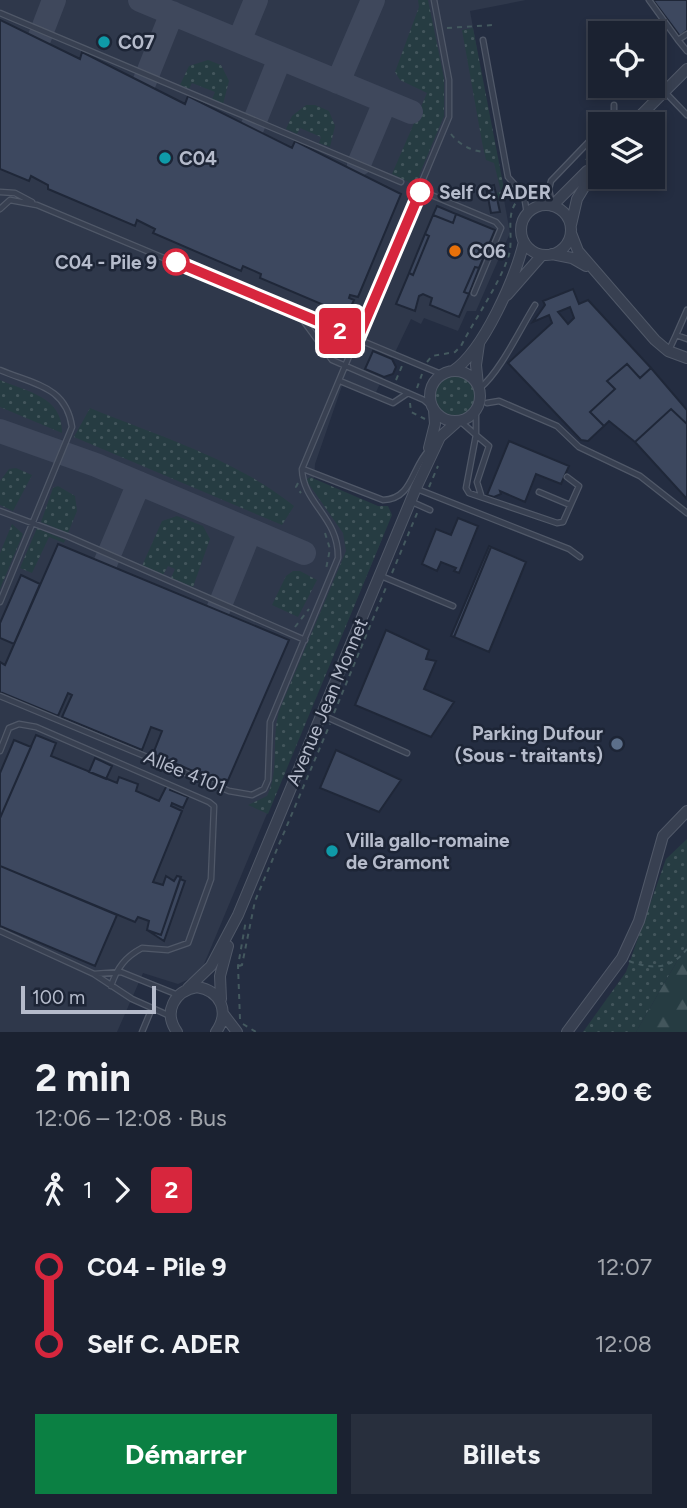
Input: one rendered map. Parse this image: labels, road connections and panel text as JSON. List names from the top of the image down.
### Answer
{
  "streets": {
    "street": ["Avenue Jean Monnet"],
    "lane": ["Allée 4101"]
  },
  "places": [
    "C07",
    "C04",
    "Self C. ADER",
    "C06",
    "C04 - Pile 9",
    "Parking Dufour (Sous - traitants)",
    "Villa gallo-romaine de Gramont"
  ],
  "lines": ["bus line 2"],
  "scale_bar": "100 m",
  "page": {
    "on_map": "2",
    "scale": "100 m",
    "heading": ["2 min", "12:06 – 12:08 · Bus", "2.90 €"],
    "legs": ["1", "2"],
    "list": [
      {
        "name": "C04 - Pile 9",
        "value": "12:07"
      },
      {
        "name": "Self C. ADER",
        "value": "12:08"
      }
    ],
    "buttons": ["Démarrer", "Billets"]
  }
}
